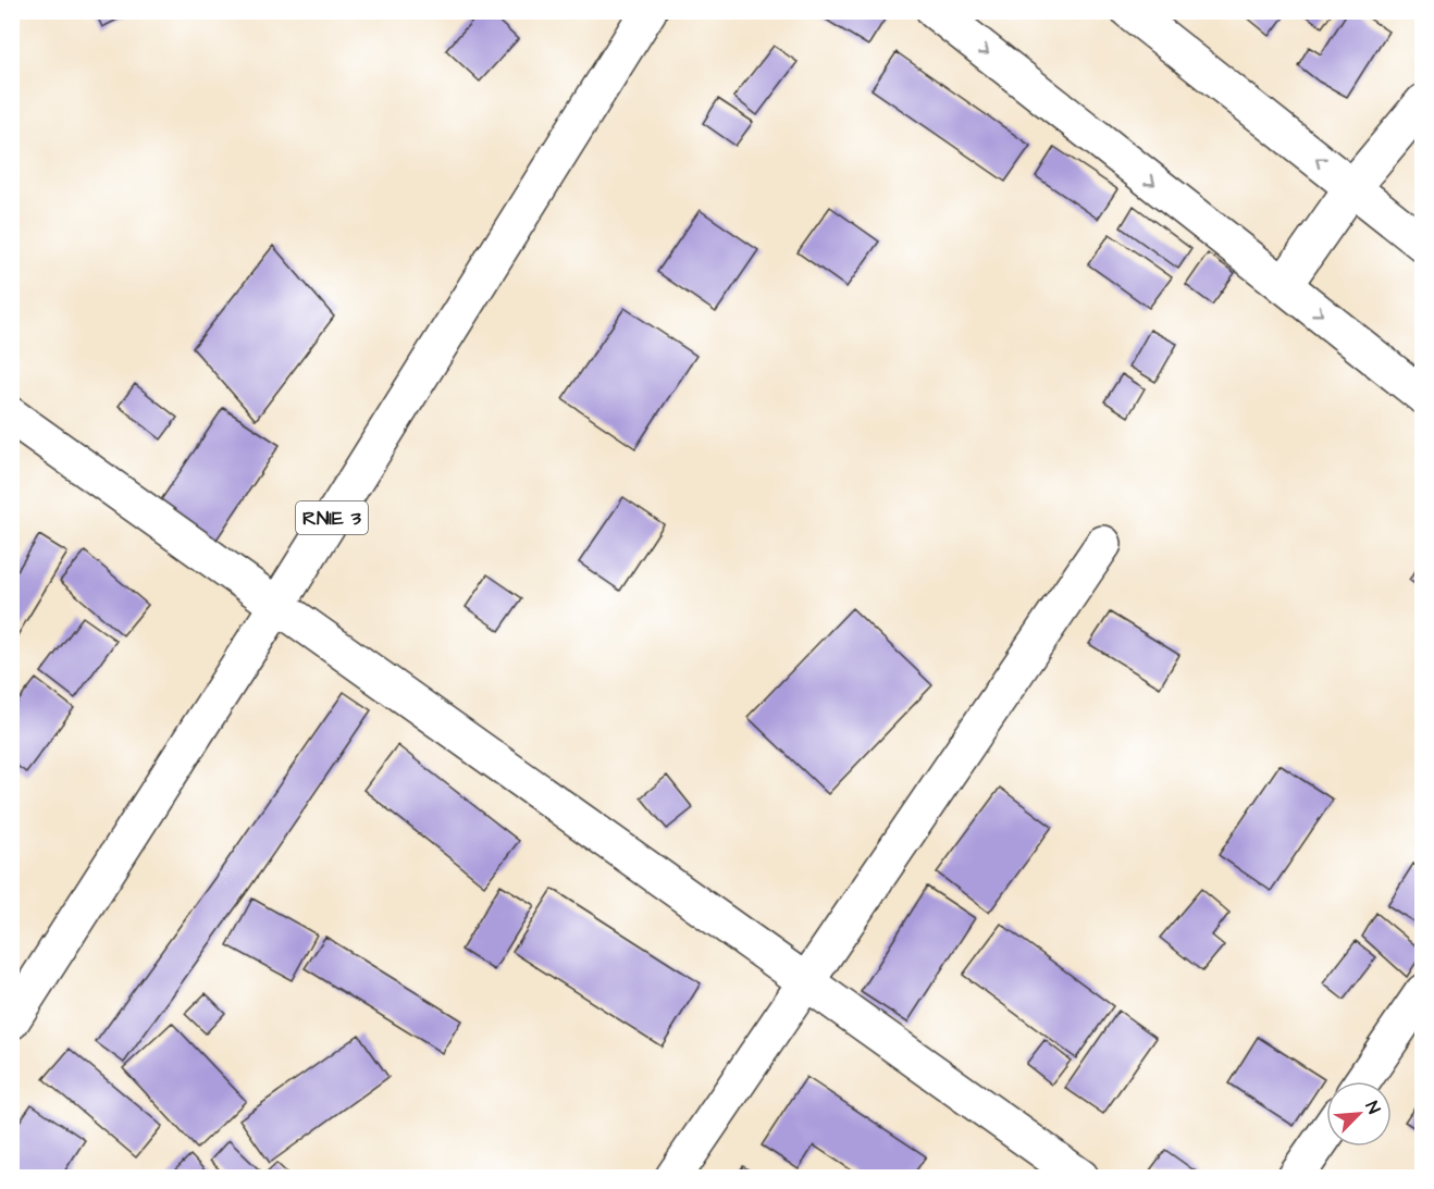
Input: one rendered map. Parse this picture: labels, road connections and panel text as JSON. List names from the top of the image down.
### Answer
{
  "streets": {
    "main road": ["RNIE 3"]
  },
  "north": "top right"
}
